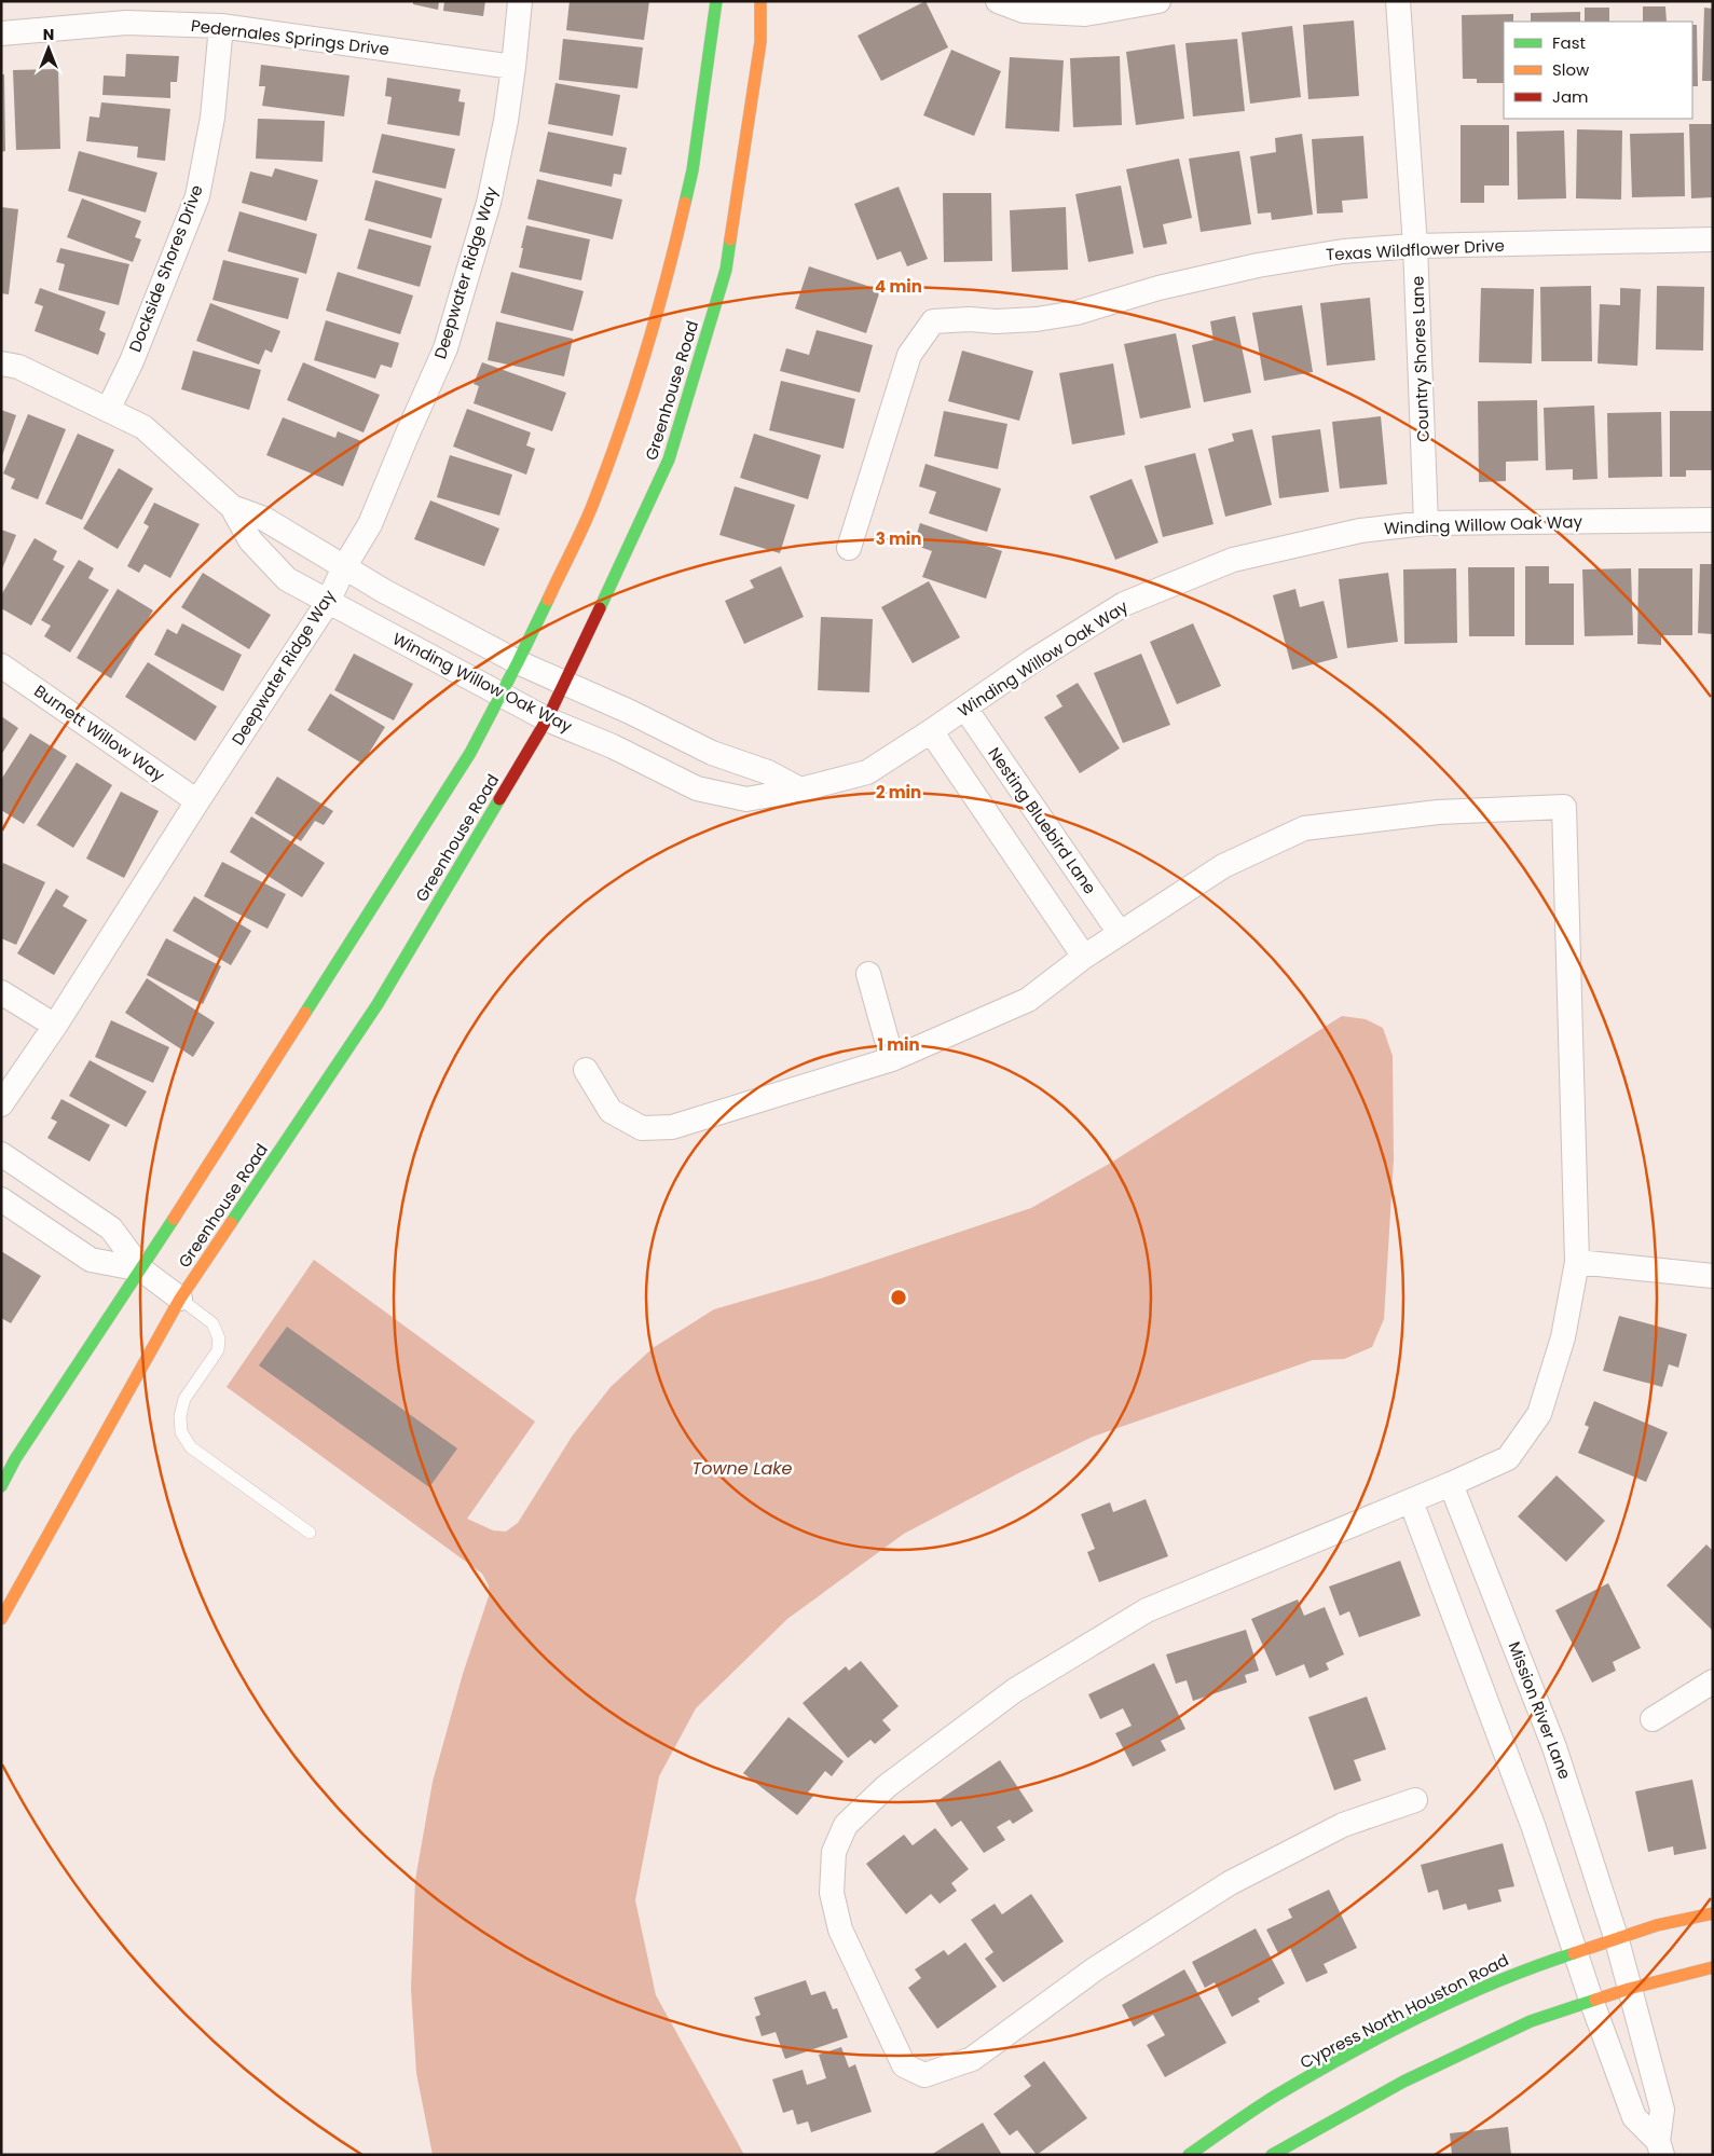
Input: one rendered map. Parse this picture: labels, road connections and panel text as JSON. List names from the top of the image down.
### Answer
{
  "streets": {
    "street": [
      "Pedernales Springs Drive",
      "Texas Wildflower Drive",
      "Dockside Shores Drive",
      "Deepwater Ridge Way",
      "Country Shores Lane",
      "Greenhouse Road",
      "Winding Willow Oak Way",
      "Burnett Willow Way",
      "Nesting Bluebird Lane",
      "Mission River Lane",
      "Cypress North Houston Road"
    ]
  },
  "crossings": [
    ["Pedernales Springs Drive", "Dockside Shores Drive"],
    ["Pedernales Springs Drive", "Deepwater Ridge Way"],
    ["Texas Wildflower Drive", "Country Shores Lane"],
    ["Dockside Shores Drive", "Winding Willow Oak Way"],
    ["Deepwater Ridge Way", "Winding Willow Oak Way"],
    ["Deepwater Ridge Way", "Burnett Willow Way"],
    ["Country Shores Lane", "Winding Willow Oak Way"],
    ["Greenhouse Road", "Winding Willow Oak Way"],
    ["Winding Willow Oak Way", "Nesting Bluebird Lane"],
    ["Mission River Lane", "Cypress North Houston Road"]
  ],
  "water": ["Towne Lake"],
  "legend": ["Fast", "Slow", "Jam"],
  "north": "top",
  "rings": [
    "4 min",
    "3 min",
    "2 min",
    "1 min"
  ]
}
